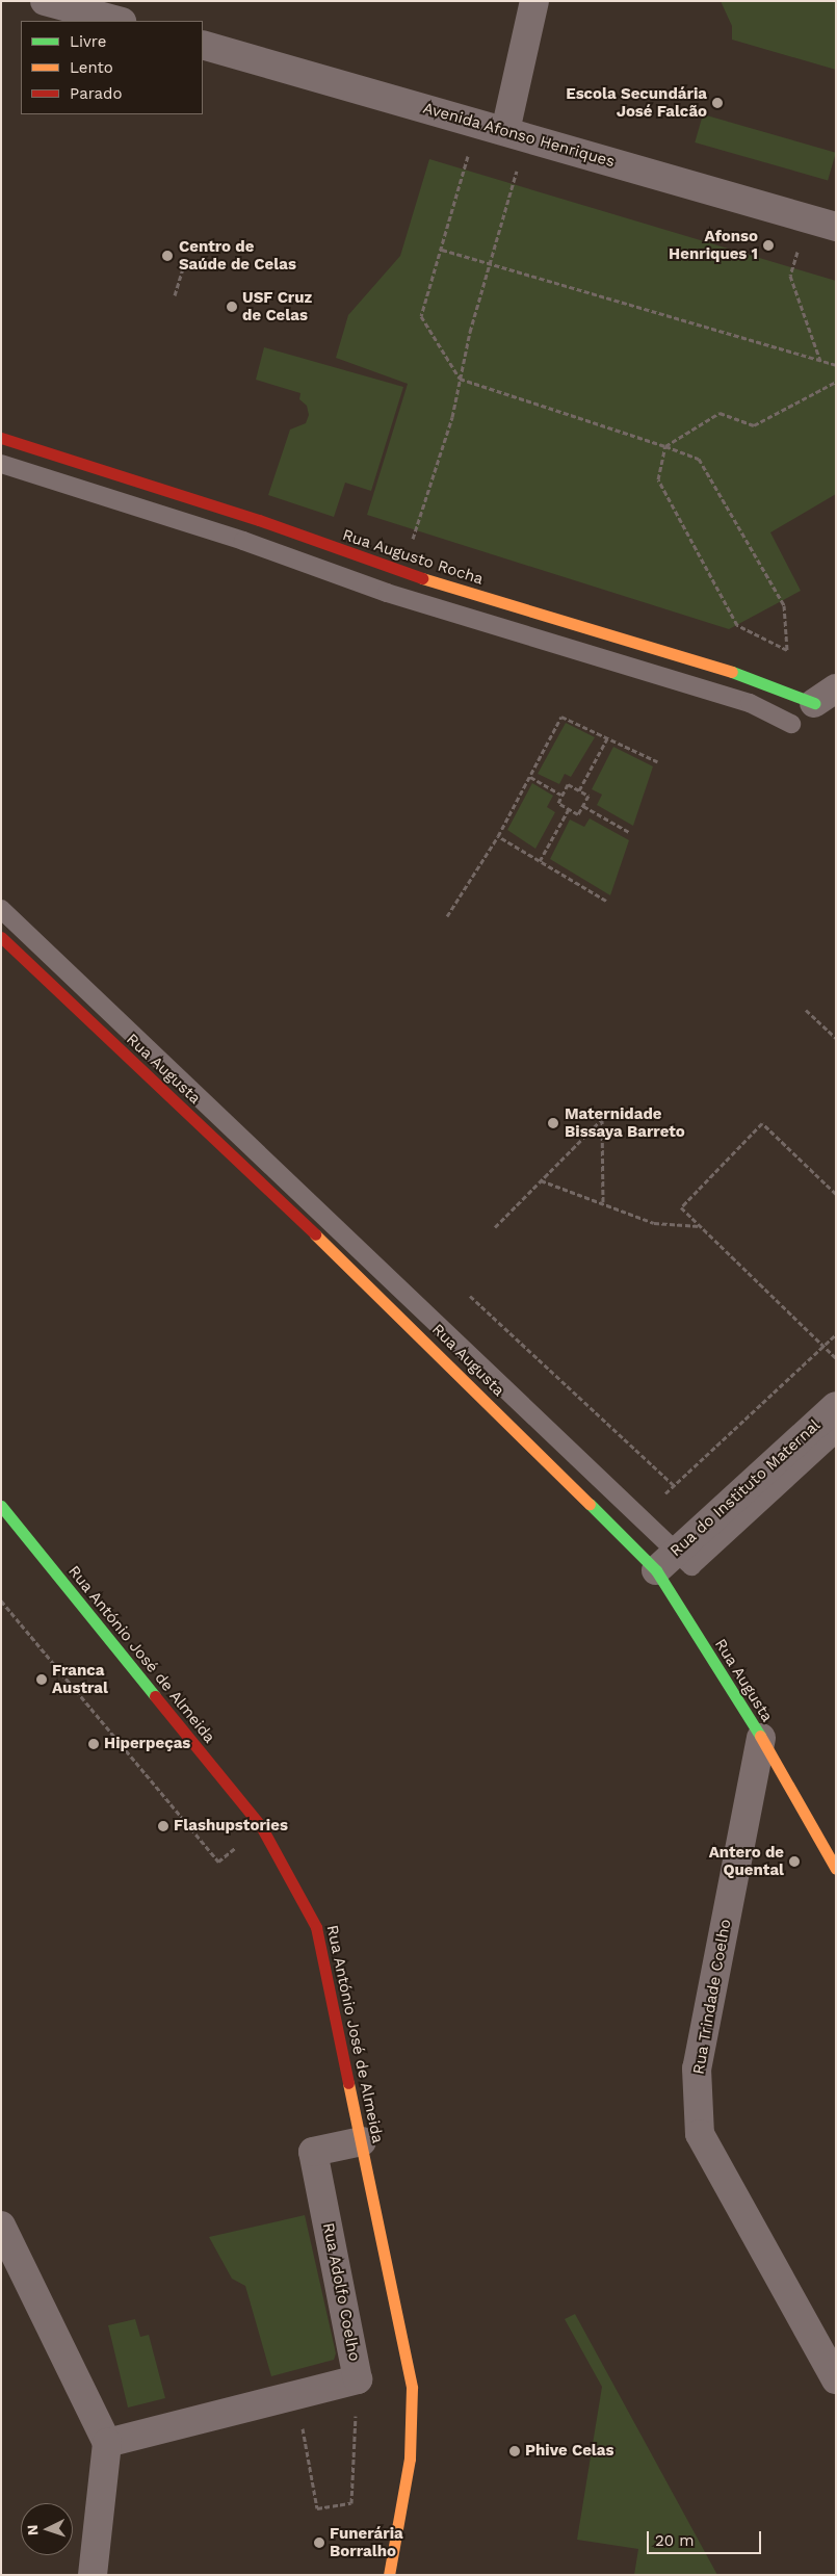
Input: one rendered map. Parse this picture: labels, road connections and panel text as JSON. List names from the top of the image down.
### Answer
{
  "streets": {
    "street": [
      "Avenida Afonso Henriques",
      "Rua Augusto Rocha",
      "Rua Augusta",
      "Rua do Instituto Maternal",
      "Rua António José de Almeida",
      "Rua Trindade Coelho",
      "Rua Adolfo Coelho"
    ]
  },
  "crossings": [
    ["Rua Augusta", "Rua do Instituto Maternal"],
    ["Rua Augusta", "Rua Trindade Coelho"],
    ["Rua António José de Almeida", "Rua Adolfo Coelho"]
  ],
  "places": [
    "Escola Secundária José Falcão",
    "Afonso Henriques 1",
    "Centro de Saúde de Celas",
    "USF Cruz de Celas",
    "Maternidade Bissaya Barreto",
    "Franca Austral",
    "Hiperpeças",
    "Flashupstories",
    "Antero de Quental",
    "Phive Celas",
    "Funerária Borralho"
  ],
  "legend": ["Livre", "Lento", "Parado"],
  "scale_bar": "20 m",
  "north": "left"
}
